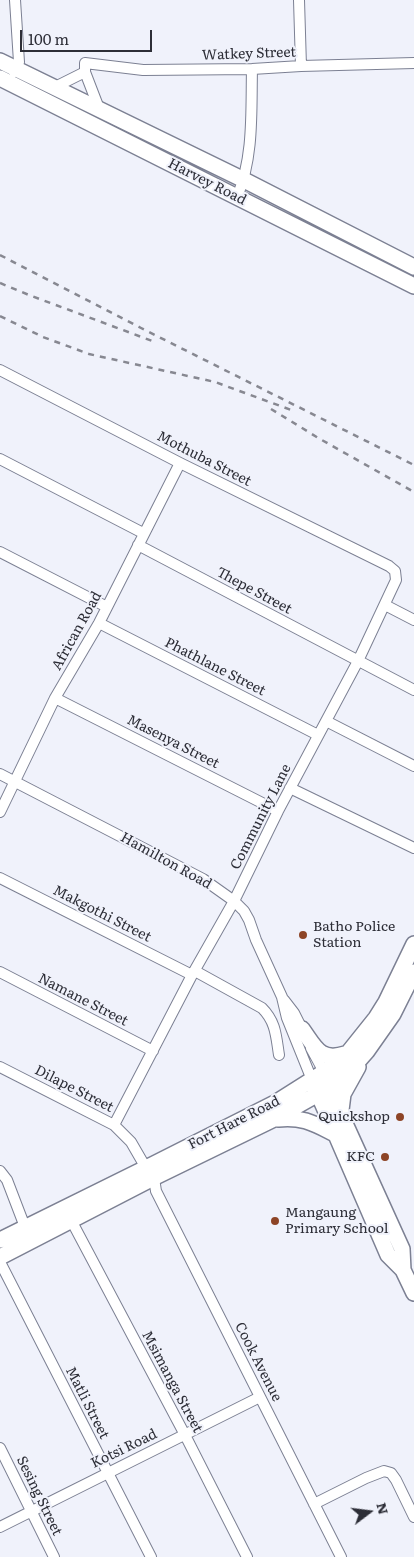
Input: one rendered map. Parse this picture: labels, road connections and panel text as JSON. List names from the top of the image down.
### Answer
{
  "streets": {
    "main road": ["Harvey Road", "Hamilton Road", "Fort Hare Road"],
    "street": [
      "Watkey Street",
      "Mothuba Street",
      "Thepe Street",
      "African Road",
      "Phathlane Street",
      "Masenya Street",
      "Community Lane",
      "Makgothi Street",
      "Namane Street",
      "Dilape Street",
      "Cook Avenue",
      "Msimanga Street",
      "Matli Street",
      "Kotsi Road",
      "Sesing Street"
    ]
  },
  "crossings": [
    ["Mothuba Street", "African Road"],
    ["Mothuba Street", "Community Lane"],
    ["Thepe Street", "African Road"],
    ["Thepe Street", "Community Lane"],
    ["African Road", "Phathlane Street"],
    ["African Road", "Masenya Street"],
    ["African Road", "Hamilton Road"],
    ["Phathlane Street", "Community Lane"],
    ["Masenya Street", "Community Lane"],
    ["Community Lane", "Hamilton Road"],
    ["Community Lane", "Makgothi Street"],
    ["Community Lane", "Namane Street"],
    ["Community Lane", "Dilape Street"],
    ["Hamilton Road", "Fort Hare Road"],
    ["Dilape Street", "Fort Hare Road"],
    ["Dilape Street", "Cook Avenue"],
    ["Fort Hare Road", "Cook Avenue"],
    ["Fort Hare Road", "Msimanga Street"],
    ["Cook Avenue", "Kotsi Road"],
    ["Msimanga Street", "Kotsi Road"],
    ["Matli Street", "Kotsi Road"],
    ["Kotsi Road", "Sesing Street"]
  ],
  "places": [
    "Batho Police Station",
    "Quickshop",
    "KFC",
    "Mangaung Primary School"
  ],
  "scale_bar": "100 m",
  "north": "right"
}
